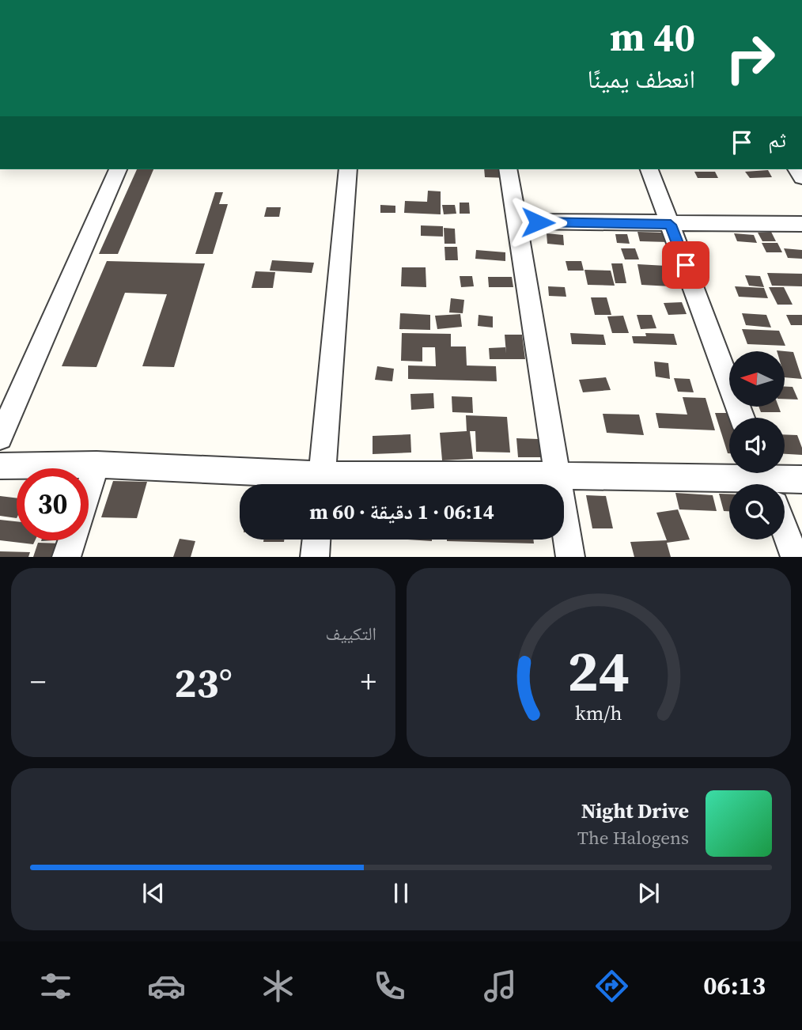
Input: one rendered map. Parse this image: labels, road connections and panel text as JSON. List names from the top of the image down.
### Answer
{
  "north": "left",
  "page": {
    "turn": ["40 m", "انعطف يمينًا"],
    "then": "ثم",
    "limit": "30",
    "trip": "06:14 · 1 دقيقة · 60 m",
    "tile": "التكييف",
    "heat": ["−", "23°", "+"],
    "song": ["Night Drive", "The Halogens"],
    "tabs": "06:13",
    "gauge": ["24", "km/h"]
  }
}
